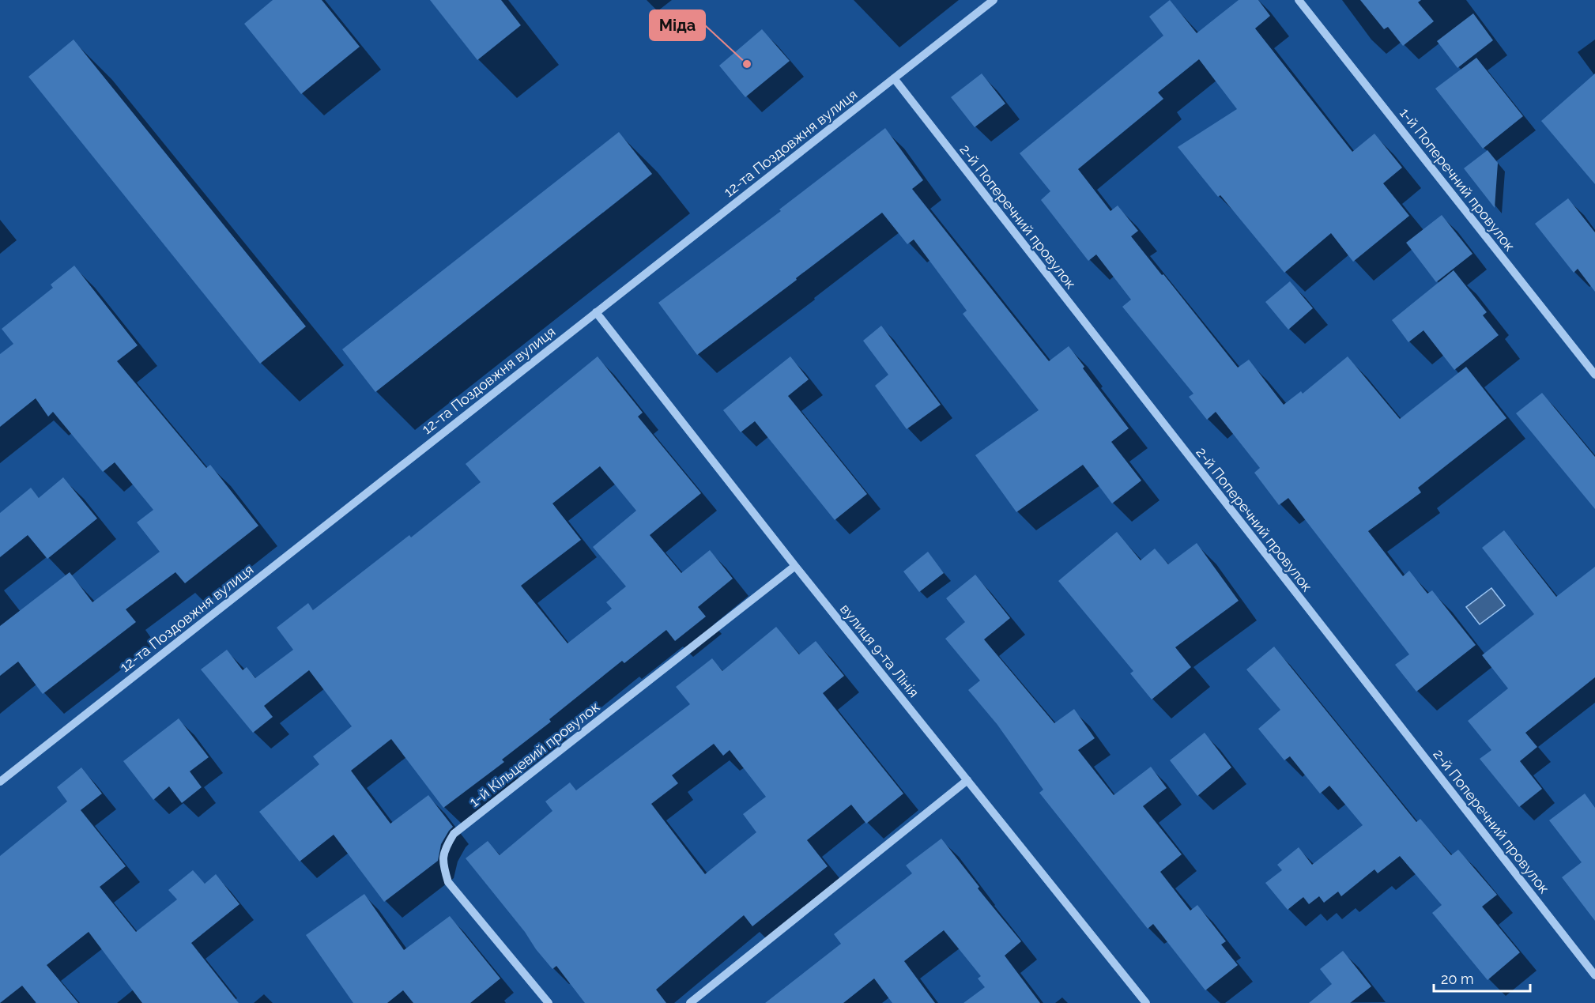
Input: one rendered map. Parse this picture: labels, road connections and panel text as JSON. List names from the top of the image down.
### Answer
{
  "streets": {
    "street": [
      "12-та Поздовжня вулиця",
      "1-й Поперечний провулок",
      "2-й Поперечний провулок",
      "вулиця 9-та Лінія",
      "1-й Кільцевий провулок"
    ]
  },
  "crossings": [
    ["12-та Поздовжня вулиця", "2-й Поперечний провулок"],
    ["12-та Поздовжня вулиця", "вулиця 9-та Лінія"],
    ["вулиця 9-та Лінія", "1-й Кільцевий провулок"]
  ],
  "places": ["Міда"],
  "scale_bar": "20 m"
}
